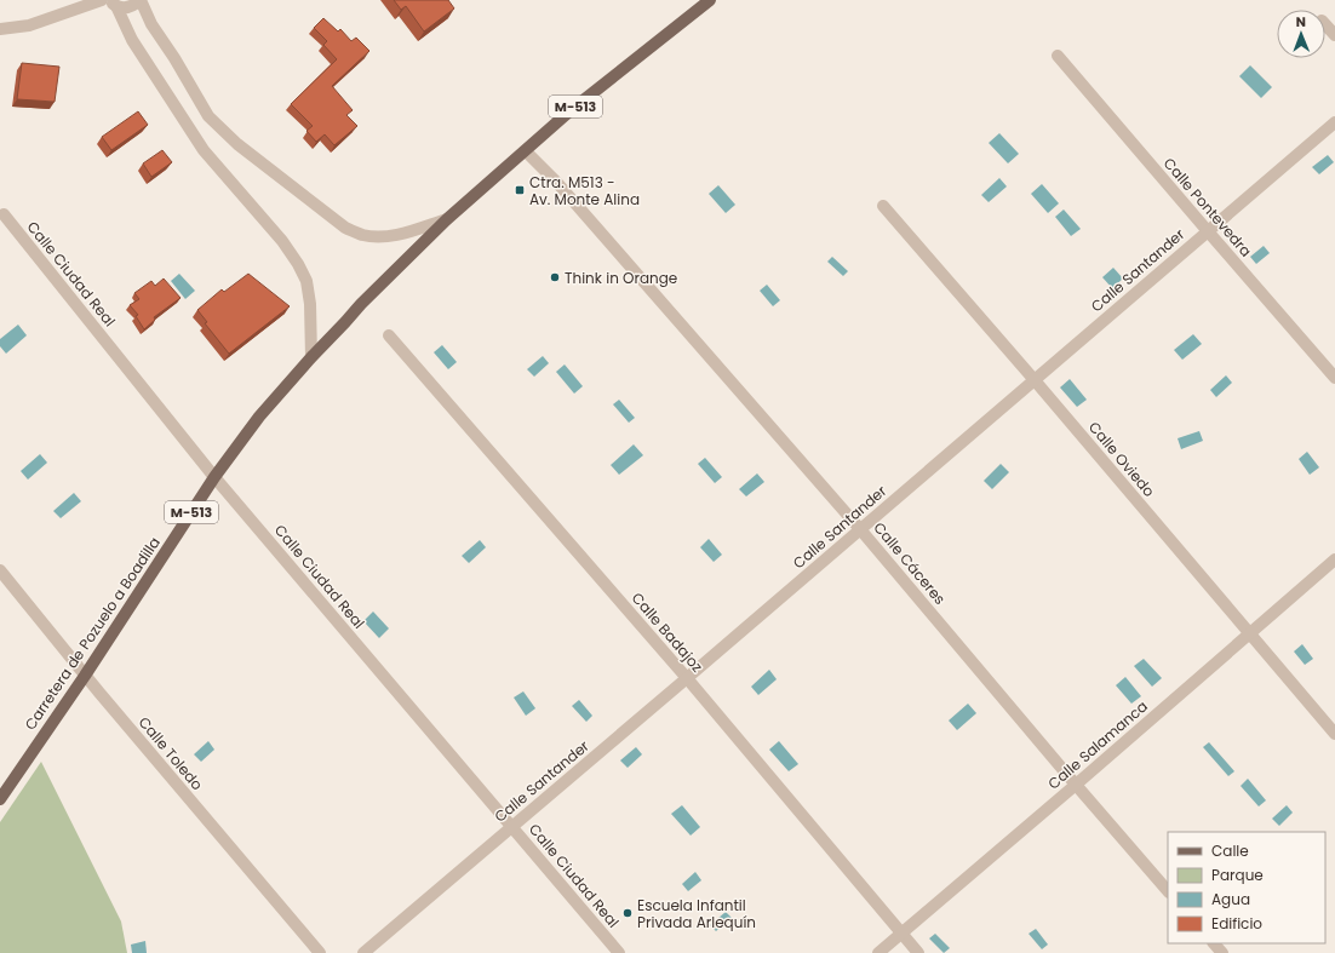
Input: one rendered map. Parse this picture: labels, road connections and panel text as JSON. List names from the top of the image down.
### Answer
{
  "streets": {
    "main road": ["M-513", "Carretera de Pozuelo a Boadilla"],
    "street": [
      "Calle Pontevedra",
      "Calle Santander",
      "Calle Ciudad Real",
      "Calle Oviedo",
      "Calle Cáceres",
      "Calle Badajoz",
      "Calle Salamanca",
      "Calle Toledo"
    ]
  },
  "crossings": [
    ["Calle Pontevedra", "Calle Santander"],
    ["Calle Santander", "Calle Ciudad Real"],
    ["Calle Santander", "Calle Oviedo"],
    ["Calle Santander", "Calle Cáceres"],
    ["Calle Santander", "Calle Badajoz"],
    ["Calle Ciudad Real", "Carretera de Pozuelo a Boadilla"],
    ["Calle Oviedo", "Calle Salamanca"],
    ["Calle Cáceres", "Carretera de Pozuelo a Boadilla"],
    ["Calle Cáceres", "Calle Salamanca"],
    ["Calle Badajoz", "Calle Salamanca"],
    ["Carretera de Pozuelo a Boadilla", "Calle Toledo"]
  ],
  "places": {
    "transit": ["Ctra. M513 - Av. Monte Alina"],
    "other": ["Think in Orange", "Escuela Infantil Privada Arlequín"]
  },
  "legend": [
    "Calle",
    "Parque",
    "Agua",
    "Edificio"
  ],
  "north": "top"
}
